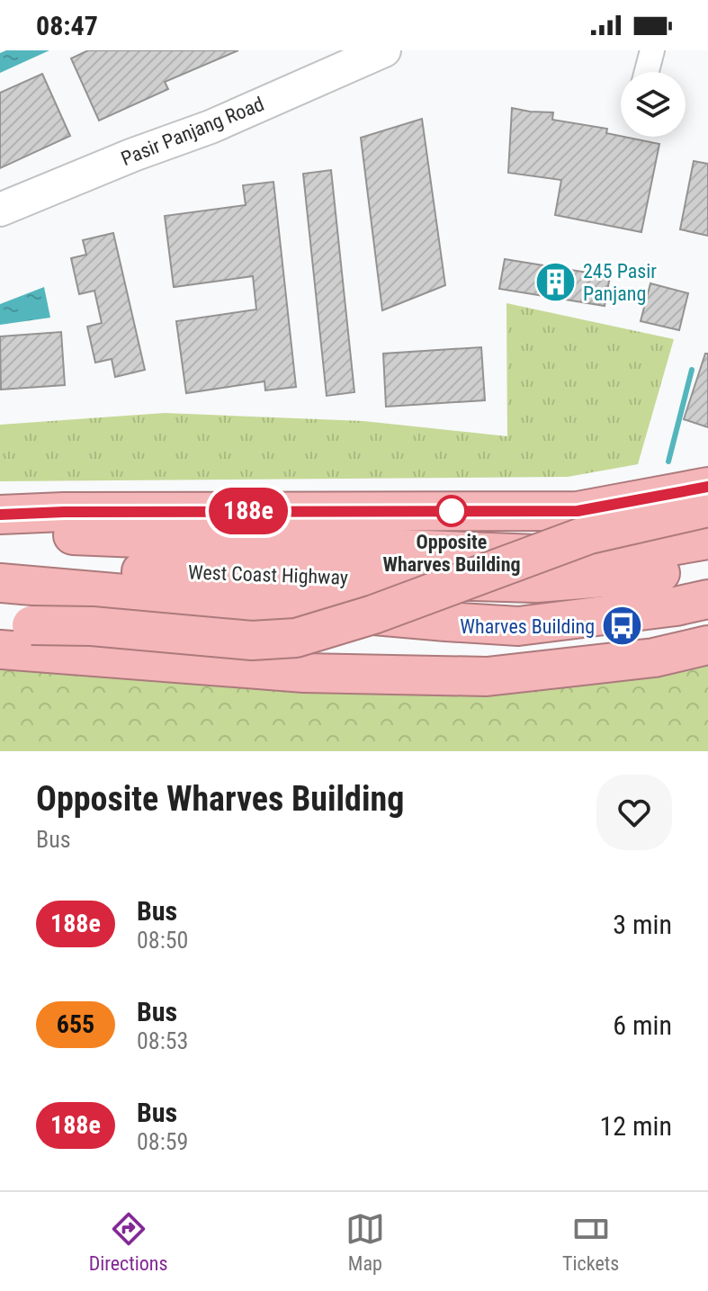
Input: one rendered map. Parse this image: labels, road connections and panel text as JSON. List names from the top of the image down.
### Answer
{
  "streets": {
    "highway": ["West Coast Highway"],
    "main road": ["Pasir Panjang Road"]
  },
  "places": {
    "building": ["245 Pasir Panjang"],
    "other": ["Opposite Wharves Building"],
    "bus stop": ["Wharves Building"]
  },
  "lines": ["bus line 188e"],
  "page": {
    "status": "08:47",
    "on_map": "188e",
    "heading": ["Opposite Wharves Building", "Bus"],
    "list": [
      {
        "mark": "188e",
        "name": "Bus",
        "note": "08:50",
        "value": "3 min"
      },
      {
        "mark": "655",
        "name": "Bus",
        "note": "08:53",
        "value": "6 min"
      },
      {
        "mark": "188e",
        "name": "Bus",
        "note": "08:59",
        "value": "12 min"
      }
    ],
    "tabs": ["Directions", "Map", "Tickets"]
  }
}
